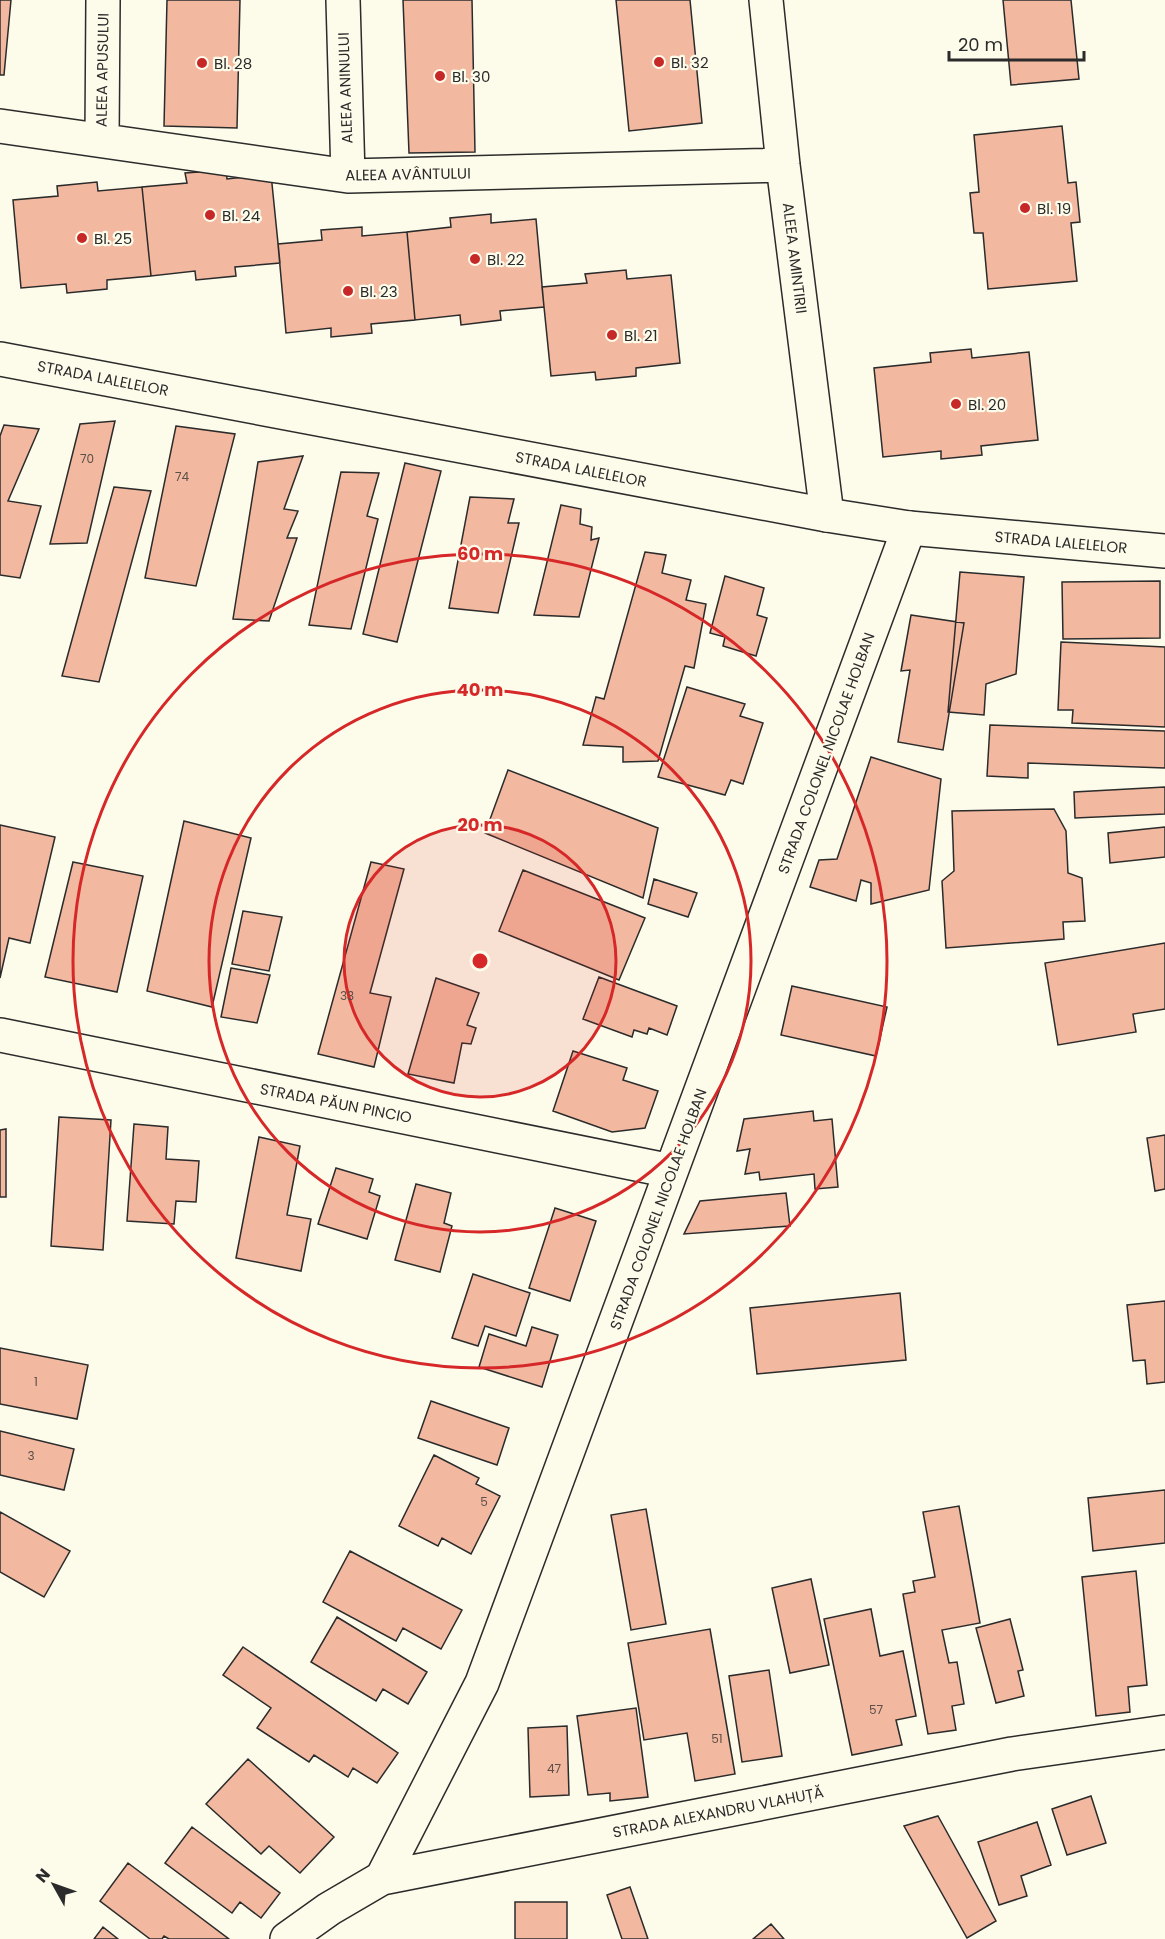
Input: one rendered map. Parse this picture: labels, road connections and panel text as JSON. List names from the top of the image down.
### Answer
{
  "streets": {
    "street": [
      "ALEEA APUSULUI",
      "ALEEA ANINULUI",
      "ALEEA AVÂNTULUI",
      "ALEEA AMINTIRII",
      "STRADA LALELELOR",
      "STRADA COLONEL NICOLAE HOLBAN",
      "STRADA PĂUN PINCIO",
      "STRADA ALEXANDRU VLAHUȚĂ"
    ]
  },
  "crossings": [
    ["ALEEA APUSULUI", "ALEEA AVÂNTULUI"],
    ["ALEEA ANINULUI", "ALEEA AVÂNTULUI"],
    ["ALEEA AVÂNTULUI", "ALEEA AMINTIRII"],
    ["ALEEA AMINTIRII", "STRADA LALELELOR"],
    ["STRADA LALELELOR", "STRADA COLONEL NICOLAE HOLBAN"],
    ["STRADA COLONEL NICOLAE HOLBAN", "STRADA PĂUN PINCIO"],
    ["STRADA COLONEL NICOLAE HOLBAN", "STRADA ALEXANDRU VLAHUȚĂ"]
  ],
  "places": [
    "Bl. 32",
    "Bl. 28",
    "Bl. 30",
    "Bl. 19",
    "Bl. 24",
    "Bl. 25",
    "Bl. 22",
    "Bl. 23",
    "Bl. 21",
    "Bl. 20"
  ],
  "house_numbers": [
    "70",
    "74",
    "33",
    "1",
    "3",
    "5",
    "57",
    "51",
    "47"
  ],
  "scale_bar": "20 m",
  "north": "top left",
  "rings": ["60 m", "40 m", "20 m"]
}
